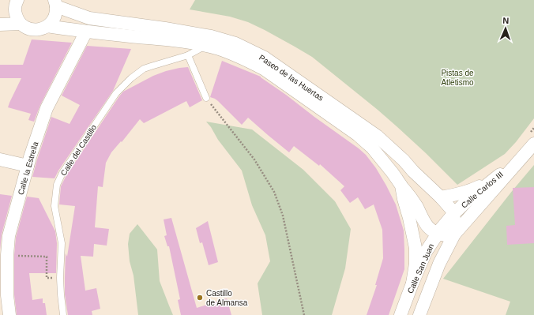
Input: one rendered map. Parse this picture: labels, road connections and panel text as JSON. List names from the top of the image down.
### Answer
{
  "streets": {
    "street": [
      "Paseo de las Huertas",
      "Calle la Estrella",
      "Calle Carlos III",
      "Calle San Juan"
    ],
    "lane": ["Calle del Castillo"]
  },
  "crossings": [
    ["Paseo de las Huertas", "Calle del Castillo"],
    ["Paseo de las Huertas", "Calle la Estrella"],
    ["Paseo de las Huertas", "Calle Carlos III"],
    ["Paseo de las Huertas", "Calle San Juan"],
    ["Calle Carlos III", "Calle San Juan"]
  ],
  "parks": ["Pistas de Atletismo"],
  "places": ["Castillo de Almansa"],
  "north": "top"
}
